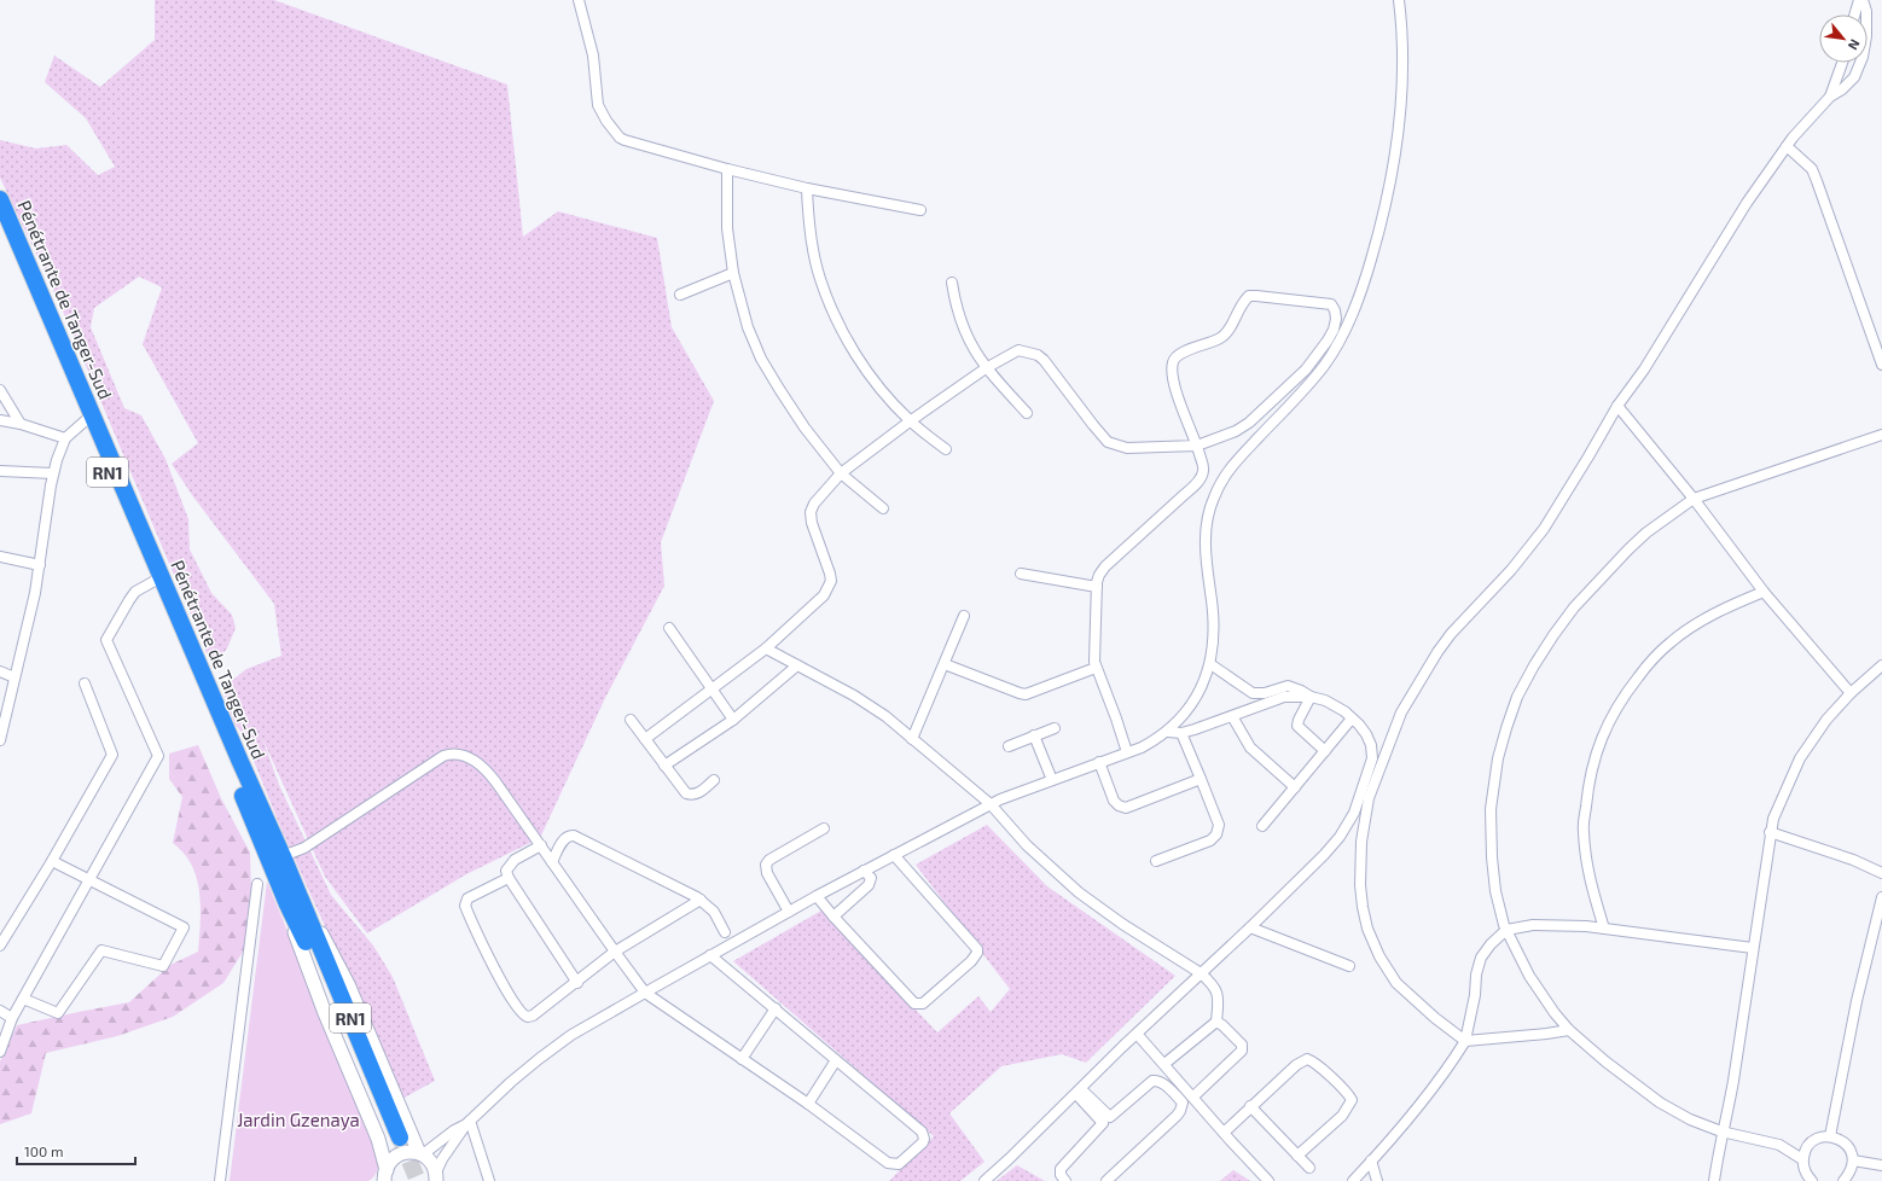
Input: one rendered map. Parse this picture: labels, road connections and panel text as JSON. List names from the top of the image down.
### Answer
{
  "streets": {
    "highway": ["Pénétrante de Tanger-Sud", "RN1"]
  },
  "parks": ["Jardin Gzenaya"],
  "scale_bar": "100 m",
  "north": "bottom right"
}
